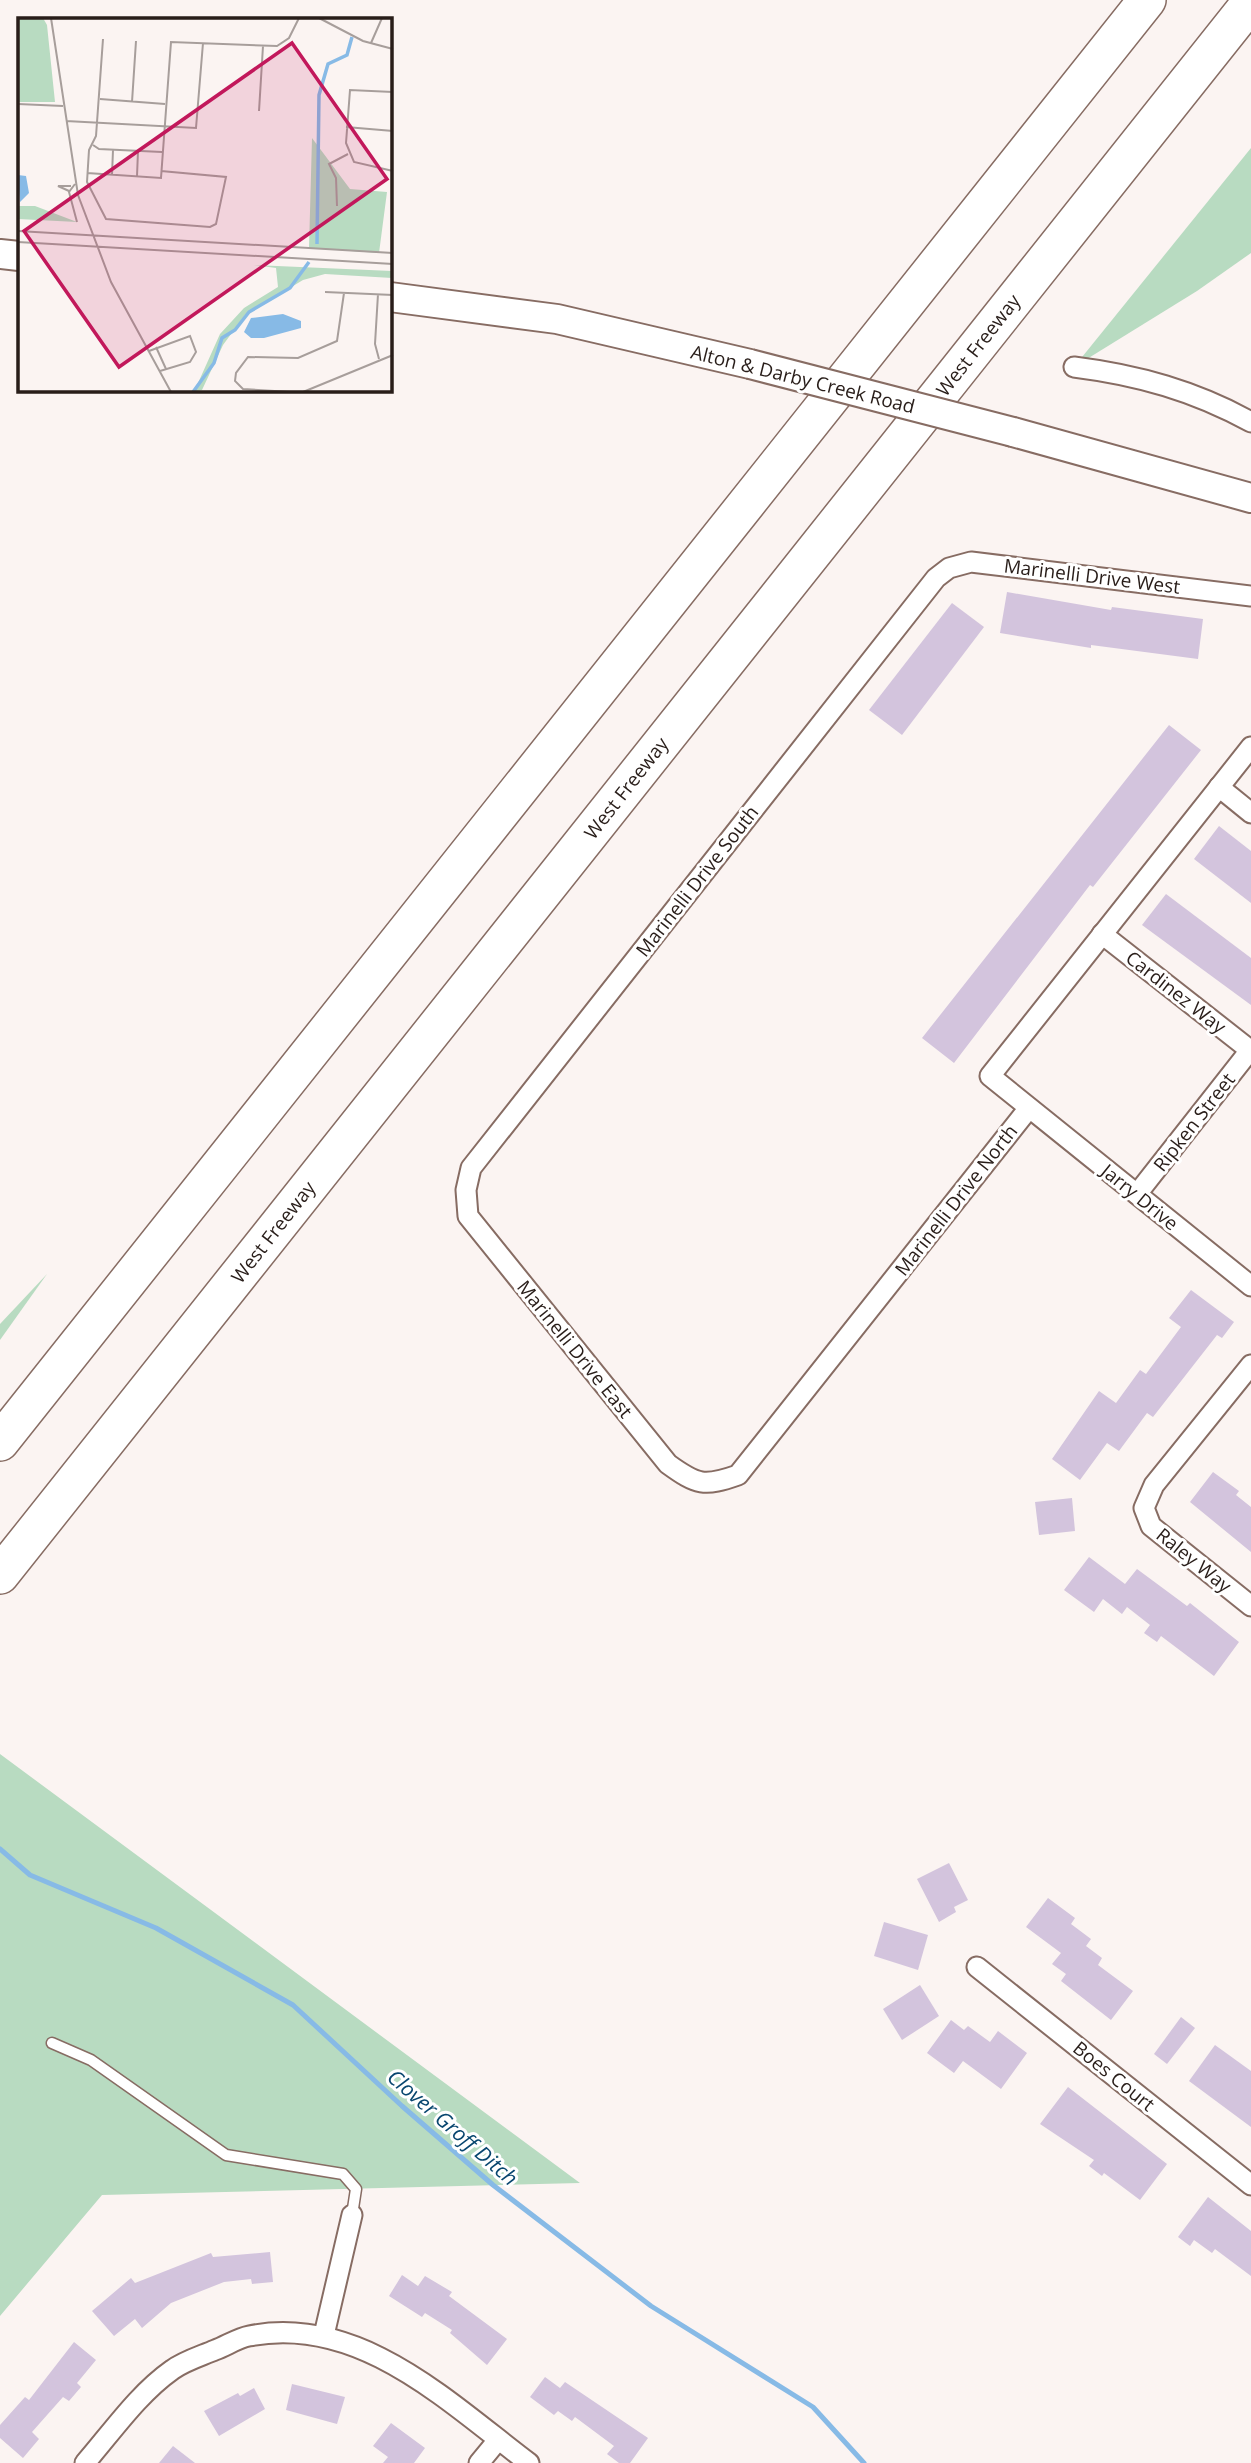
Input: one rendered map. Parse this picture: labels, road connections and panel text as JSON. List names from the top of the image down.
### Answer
{
  "streets": {
    "highway": ["West Freeway"],
    "main road": ["Alton & Darby Creek Road"],
    "street": [
      "Marinelli Drive West",
      "Marinelli Drive South",
      "Cardinez Way",
      "Ripken Street",
      "Jarry Drive",
      "Marinelli Drive North",
      "Marinelli Drive East",
      "Raley Way",
      "Boes Court"
    ]
  },
  "crossings": [
    ["Marinelli Drive West", "Marinelli Drive South"],
    ["Marinelli Drive South", "Marinelli Drive East"],
    ["Cardinez Way", "Ripken Street"],
    ["Cardinez Way", "Marinelli Drive North"],
    ["Ripken Street", "Jarry Drive"],
    ["Jarry Drive", "Marinelli Drive North"],
    ["Marinelli Drive North", "Marinelli Drive East"]
  ],
  "water": ["Clover Groff Ditch"]
}
